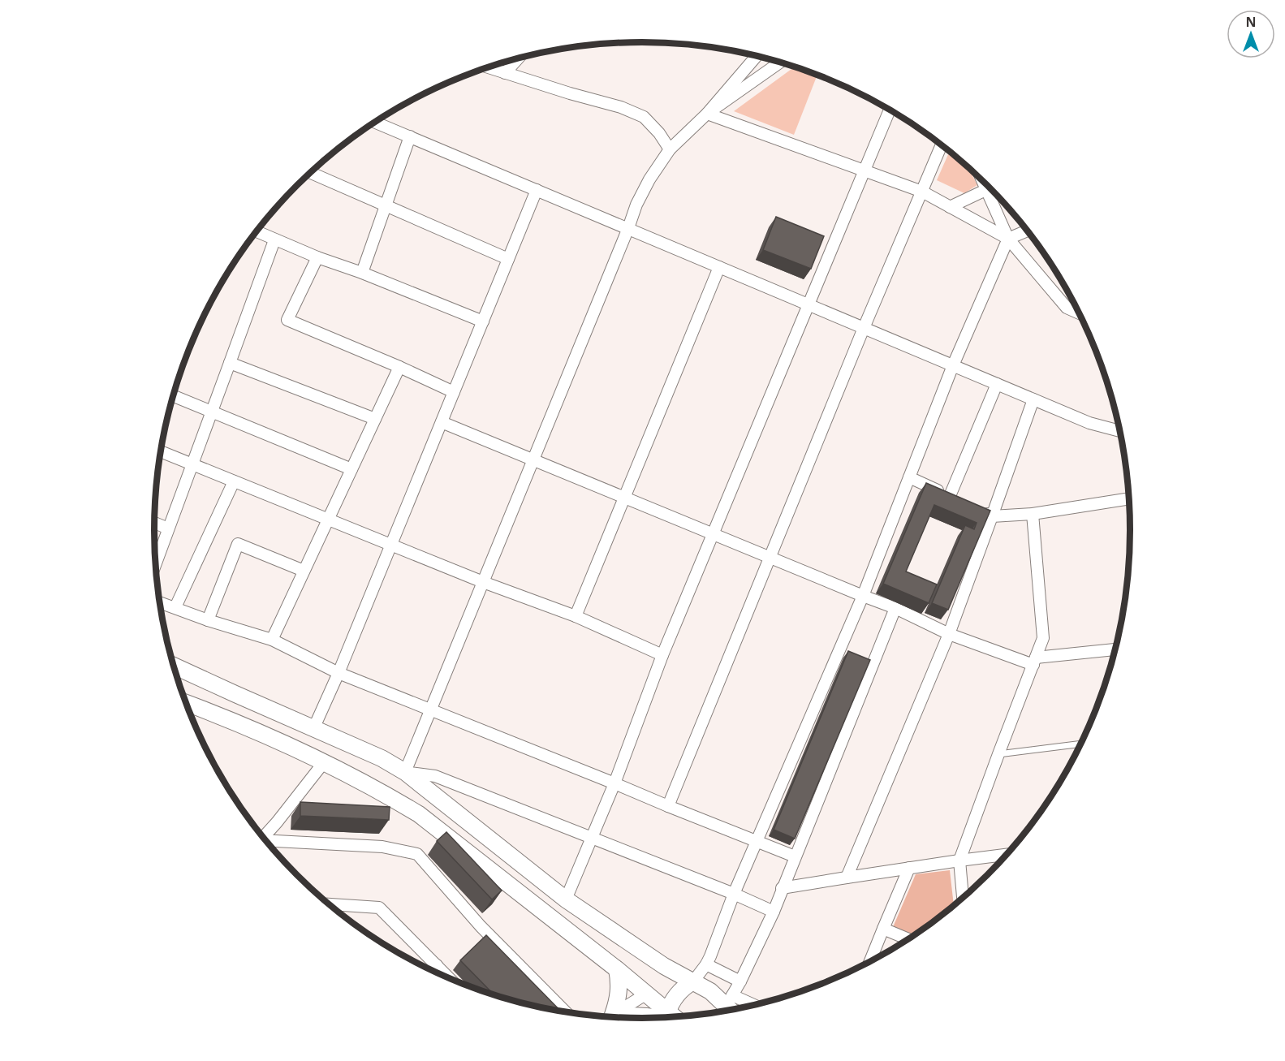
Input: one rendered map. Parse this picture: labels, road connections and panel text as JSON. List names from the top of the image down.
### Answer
{
  "north": "top"
}
